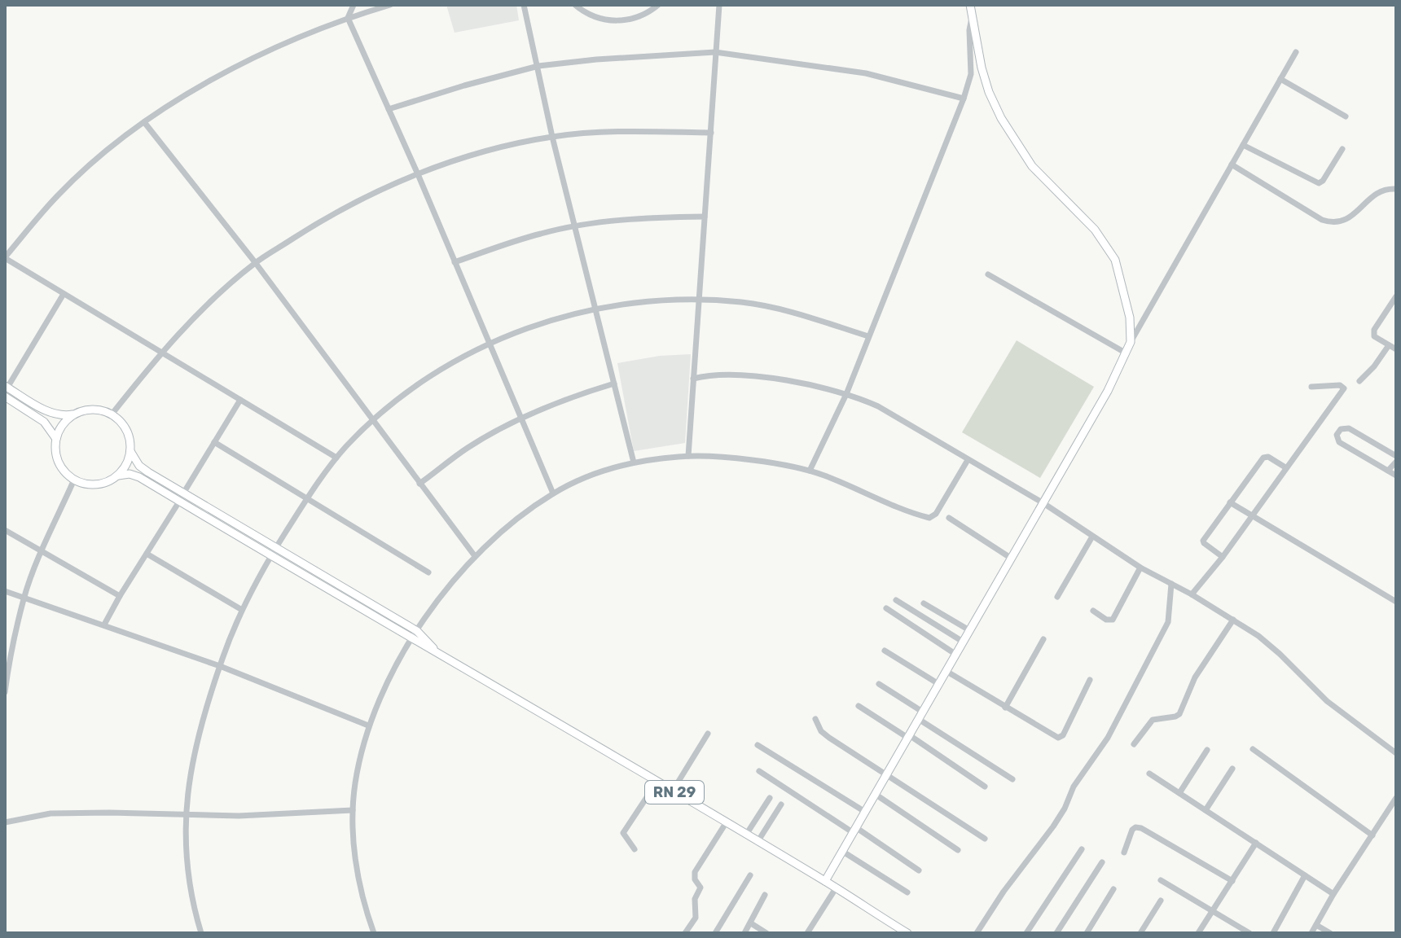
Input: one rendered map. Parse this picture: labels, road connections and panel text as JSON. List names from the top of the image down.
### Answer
{
  "streets": {
    "main road": ["RN 29"]
  }
}
